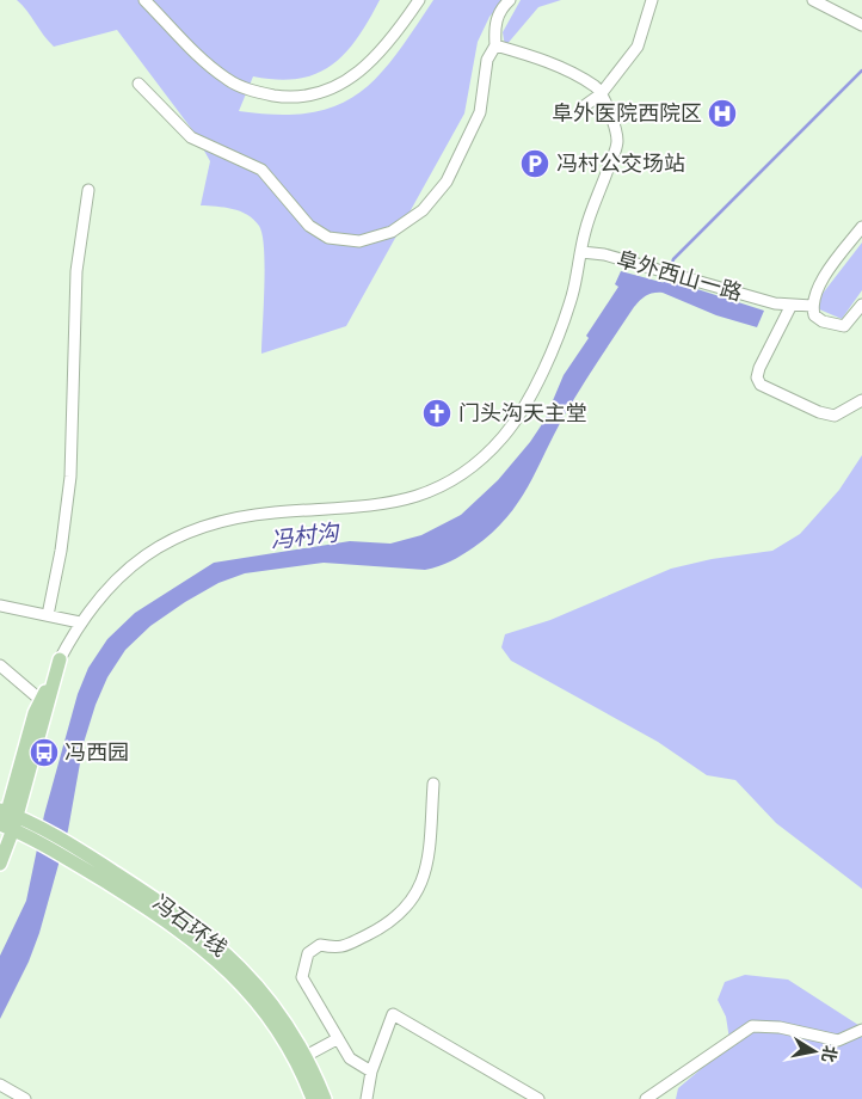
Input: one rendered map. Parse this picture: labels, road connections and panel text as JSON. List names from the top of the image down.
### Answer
{
  "streets": {
    "main road": ["冯石环线"],
    "street": ["阜外西山一路"]
  },
  "water": ["冯村沟"],
  "places": {
    "hospital": ["阜外医院西院区"],
    "parking": ["冯村公交场站"],
    "church": ["门头沟天主堂"],
    "bus stop": ["冯西园"]
  },
  "north": "right"
}
